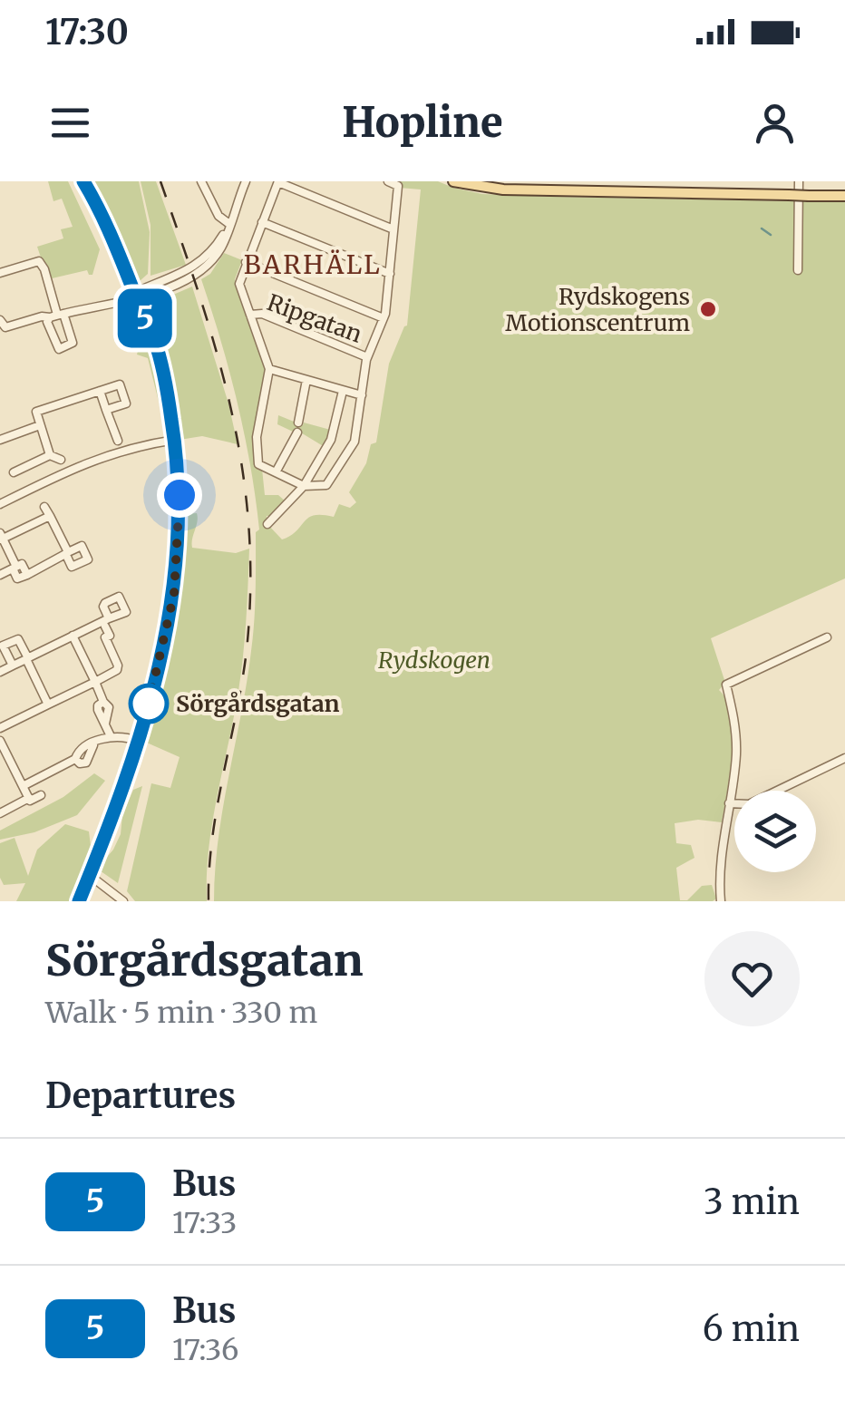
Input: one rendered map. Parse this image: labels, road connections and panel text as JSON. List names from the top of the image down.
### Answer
{
  "streets": {
    "street": ["Ripgatan"]
  },
  "districts": ["BARHÄLL"],
  "parks": ["Rydskogen"],
  "places": ["Rydskogens Motionscentrum", "Sörgårdsgatan"],
  "lines": ["bus line 5"],
  "page": {
    "status": "17:30",
    "header": "Hopline",
    "on_map": "5",
    "heading": [
      ["Sörgårdsgatan", "Walk · 5 min · 330 m"],
      "Departures"
    ],
    "list": [
      {
        "mark": "5",
        "name": "Bus",
        "note": "17:33",
        "value": "3 min"
      },
      {
        "mark": "5",
        "name": "Bus",
        "note": "17:36",
        "value": "6 min"
      }
    ]
  }
}
